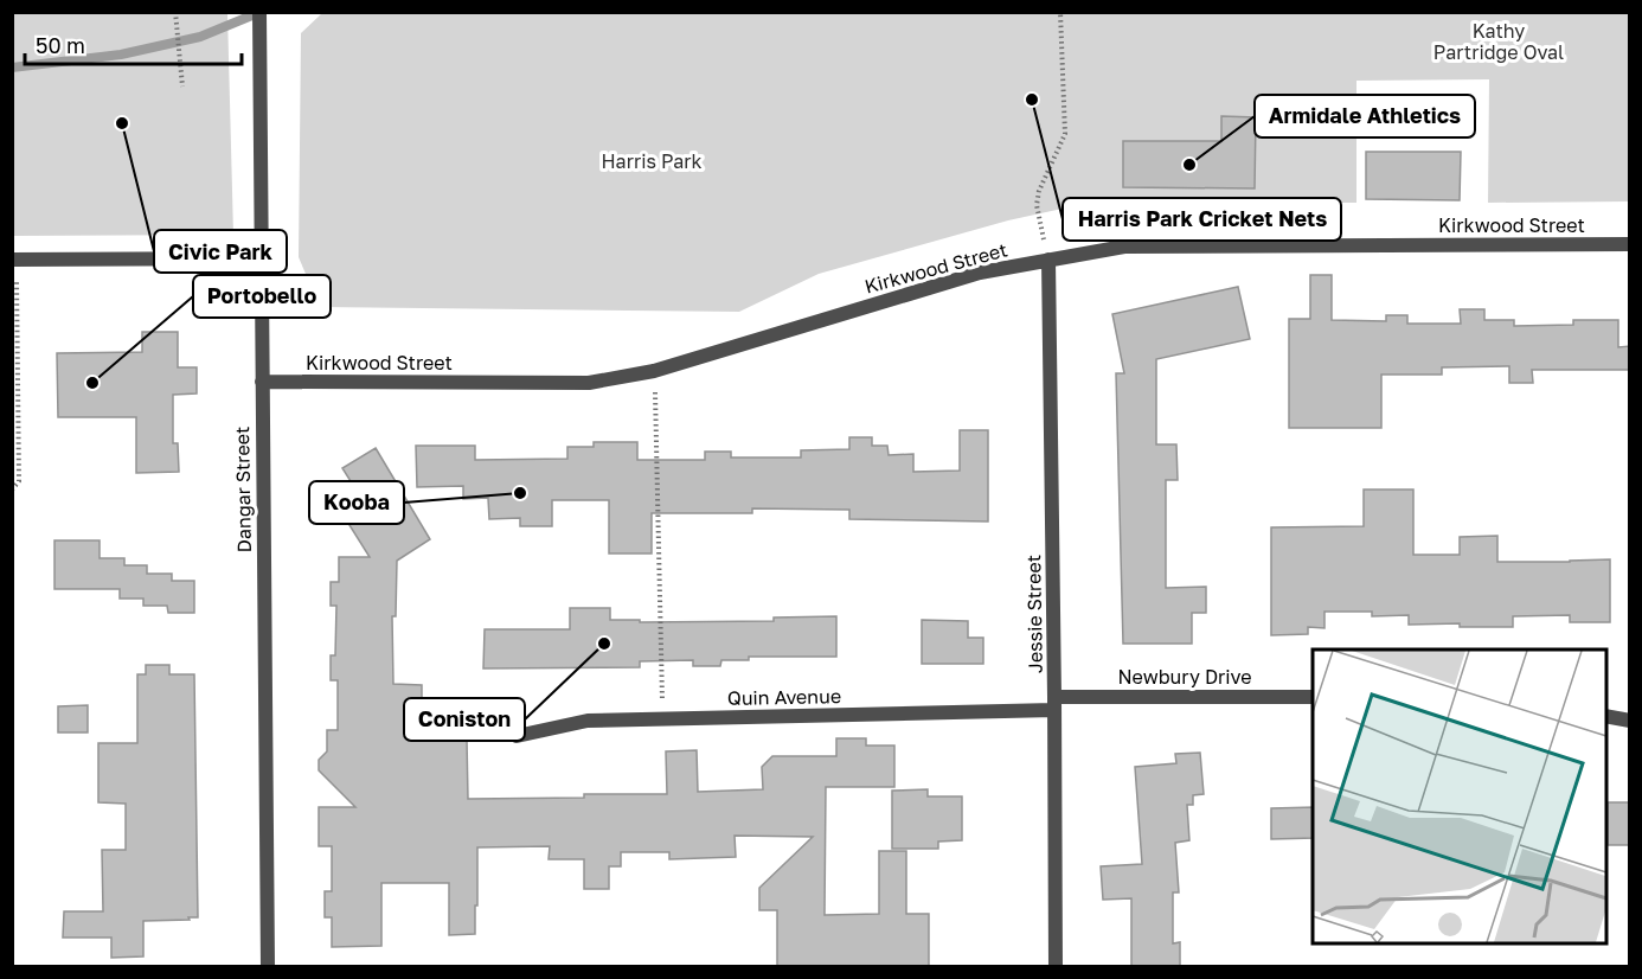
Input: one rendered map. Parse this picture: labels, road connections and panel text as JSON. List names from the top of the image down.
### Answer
{
  "streets": {
    "street": [
      "Kirkwood Street",
      "Dangar Street",
      "Jessie Street",
      "Newbury Drive",
      "Quin Avenue"
    ]
  },
  "crossings": [
    ["Kirkwood Street", "Dangar Street"],
    ["Kirkwood Street", "Jessie Street"],
    ["Jessie Street", "Newbury Drive"],
    ["Jessie Street", "Quin Avenue"],
    ["Newbury Drive", "Quin Avenue"]
  ],
  "parks": ["Kathy Partridge Oval", "Harris Park"],
  "places": [
    "Harris Park Cricket Nets",
    "Civic Park",
    "Armidale Athletics",
    "Portobello",
    "Kooba",
    "Coniston"
  ],
  "scale_bar": "50 m"
}
